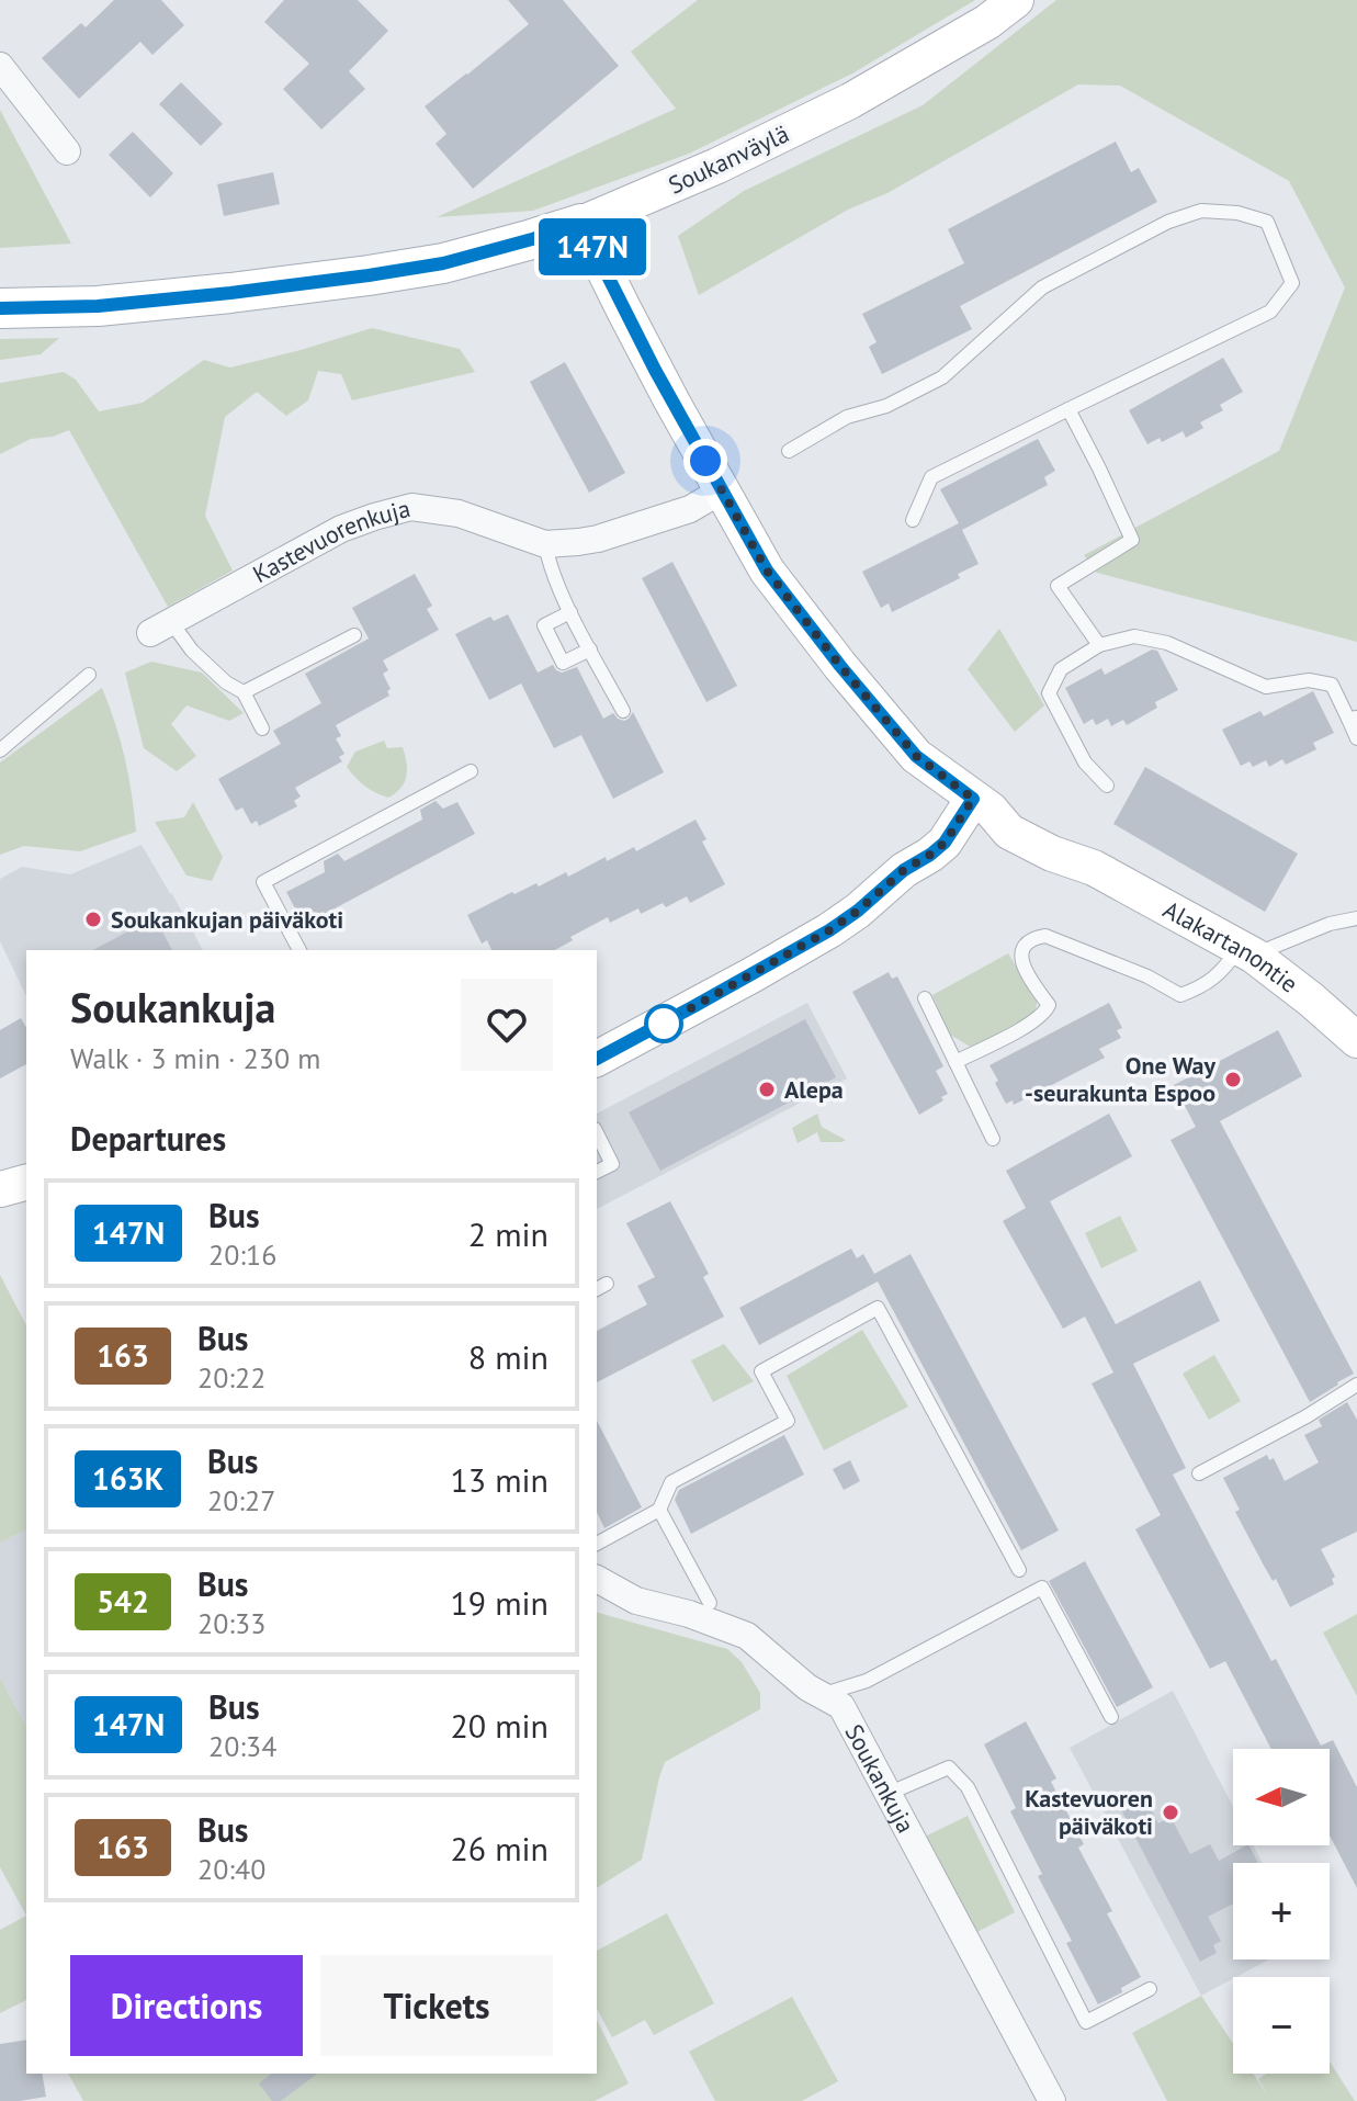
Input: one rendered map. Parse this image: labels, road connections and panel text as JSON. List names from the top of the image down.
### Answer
{
  "streets": {
    "main road": ["Soukanväylä"],
    "street": ["Kastevuorenkuja", "Alakartanontie", "Soukankuja"]
  },
  "crossings": [
    ["Soukanväylä", "Alakartanontie"],
    ["Kastevuorenkuja", "Alakartanontie"]
  ],
  "places": [
    "Soukankujan päiväkoti",
    "One Way -seurakunta Espoo",
    "Alepa",
    "Kastevuoren päiväkoti"
  ],
  "lines": ["bus line 147N"],
  "north": "left",
  "page": {
    "on_map": "147N",
    "heading": [
      ["Soukankuja", "Walk · 3 min · 230 m"],
      "Departures"
    ],
    "list": [
      {
        "mark": "147N",
        "name": "Bus",
        "note": "20:16",
        "value": "2 min"
      },
      {
        "mark": "163",
        "name": "Bus",
        "note": "20:22",
        "value": "8 min"
      },
      {
        "mark": "163K",
        "name": "Bus",
        "note": "20:27",
        "value": "13 min"
      },
      {
        "mark": "542",
        "name": "Bus",
        "note": "20:33",
        "value": "19 min"
      },
      {
        "mark": "147N",
        "name": "Bus",
        "note": "20:34",
        "value": "20 min"
      },
      {
        "mark": "163",
        "name": "Bus",
        "note": "20:40",
        "value": "26 min"
      }
    ],
    "map_buttons": ["+", "−"],
    "buttons": ["Directions", "Tickets"]
  }
}
